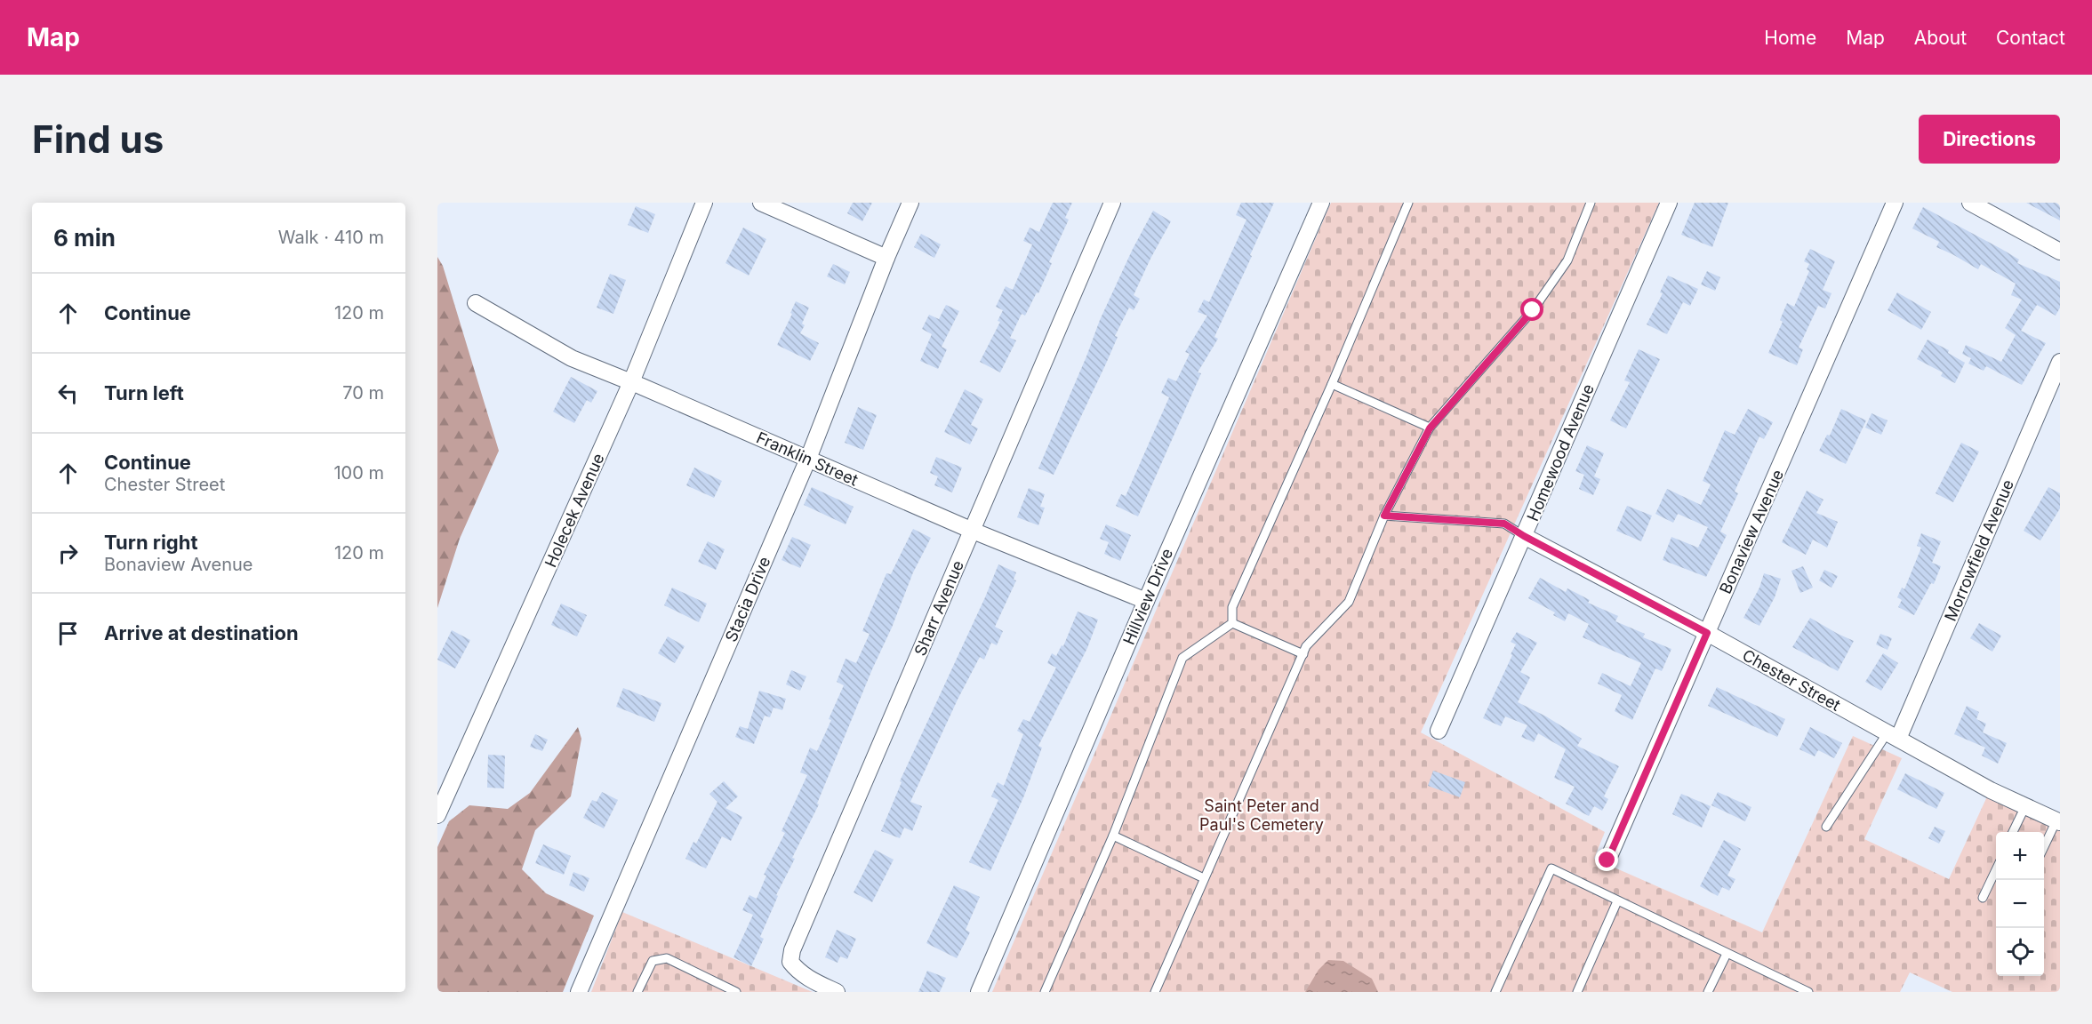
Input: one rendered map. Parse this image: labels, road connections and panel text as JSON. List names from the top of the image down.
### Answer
{
  "streets": {
    "street": [
      "Homewood Avenue",
      "Franklin Street",
      "Holecek Avenue",
      "Bonaview Avenue",
      "Morrowfield Avenue",
      "Hillview Drive",
      "Stacia Drive",
      "Sharr Avenue",
      "Chester Street"
    ]
  },
  "crossings": [
    ["Homewood Avenue", "Chester Street"],
    ["Franklin Street", "Holecek Avenue"],
    ["Franklin Street", "Hillview Drive"],
    ["Franklin Street", "Stacia Drive"],
    ["Franklin Street", "Sharr Avenue"],
    ["Bonaview Avenue", "Chester Street"],
    ["Morrowfield Avenue", "Chester Street"]
  ],
  "parks": ["Saint Peter and Paul's Cemetery"],
  "page": {
    "header": "Map",
    "nav": [
      "Home",
      "Map",
      "About",
      "Contact"
    ],
    "buttons": "Directions",
    "title": "Find us",
    "heading": ["6 min", "Walk · 410 m"],
    "list": [
      ["Continue", "120 m"],
      ["Turn left", "70 m"],
      ["Continue", "Chester Street", "100 m"],
      ["Turn right", "Bonaview Avenue", "120 m"],
      "Arrive at destination"
    ],
    "map_buttons": ["+", "−"]
  }
}
